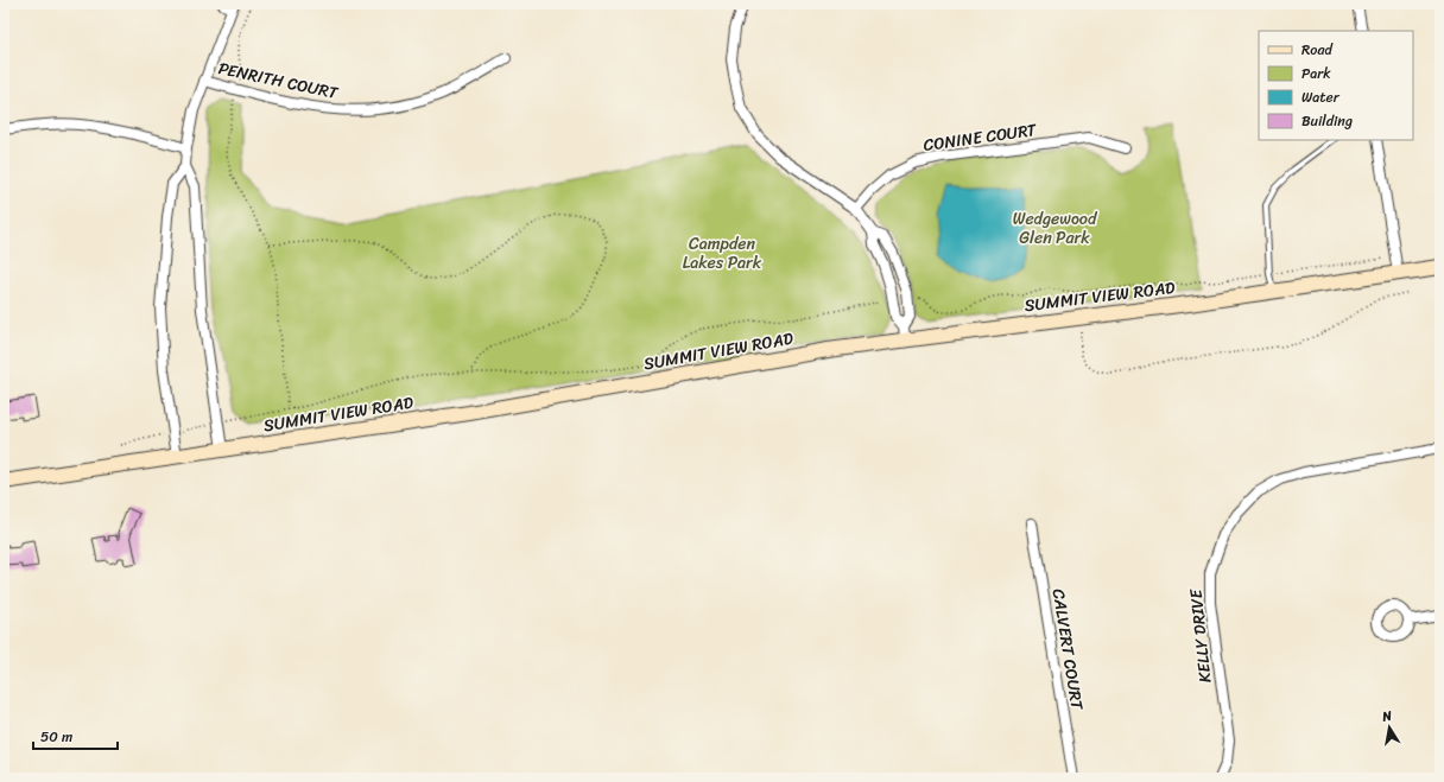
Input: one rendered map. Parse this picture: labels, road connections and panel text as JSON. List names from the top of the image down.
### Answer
{
  "streets": {
    "street": [
      "PENRITH COURT",
      "CONINE COURT",
      "SUMMIT VIEW ROAD",
      "KELLY DRIVE",
      "CALVERT COURT"
    ]
  },
  "parks": ["Wedgewood Glen Park", "Campden Lakes Park"],
  "legend": [
    "Road",
    "Park",
    "Water",
    "Building"
  ],
  "scale_bar": "50 m",
  "north": "top"
}
